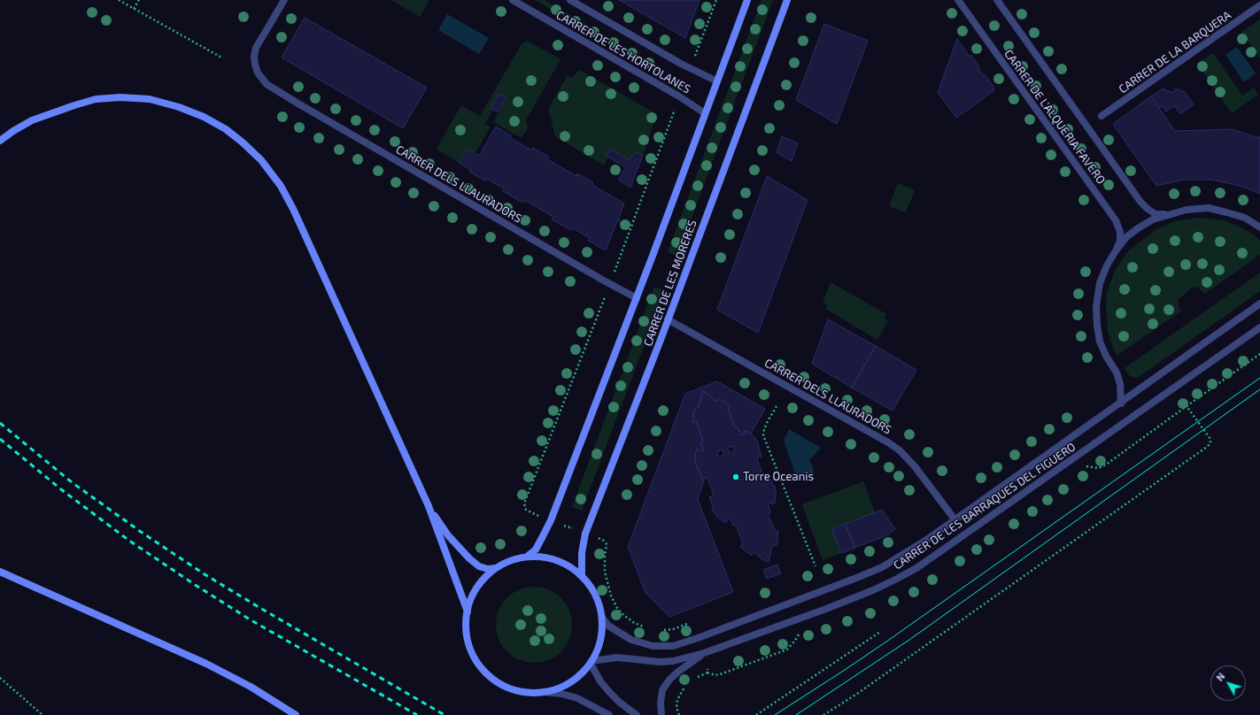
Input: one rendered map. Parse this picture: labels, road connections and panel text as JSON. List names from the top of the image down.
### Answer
{
  "streets": {
    "main road": ["CARRER DE LES MORERES"],
    "street": [
      "CARRER DE LES HORTOLANES",
      "CARRER DE LA BARQUERA",
      "CARRER DE L'ALQUERIA FAVERO",
      "CARRER DELS LLAURADORS",
      "CARRER DE LES BARRAQUES DEL FIGUERO"
    ]
  },
  "crossings": [
    ["CARRER DELS LLAURADORS", "CARRER DE LES MORERES"],
    ["CARRER DELS LLAURADORS", "CARRER DE LES BARRAQUES DEL FIGUERO"]
  ],
  "places": ["Torre Oceanis"],
  "north": "top left"
}
